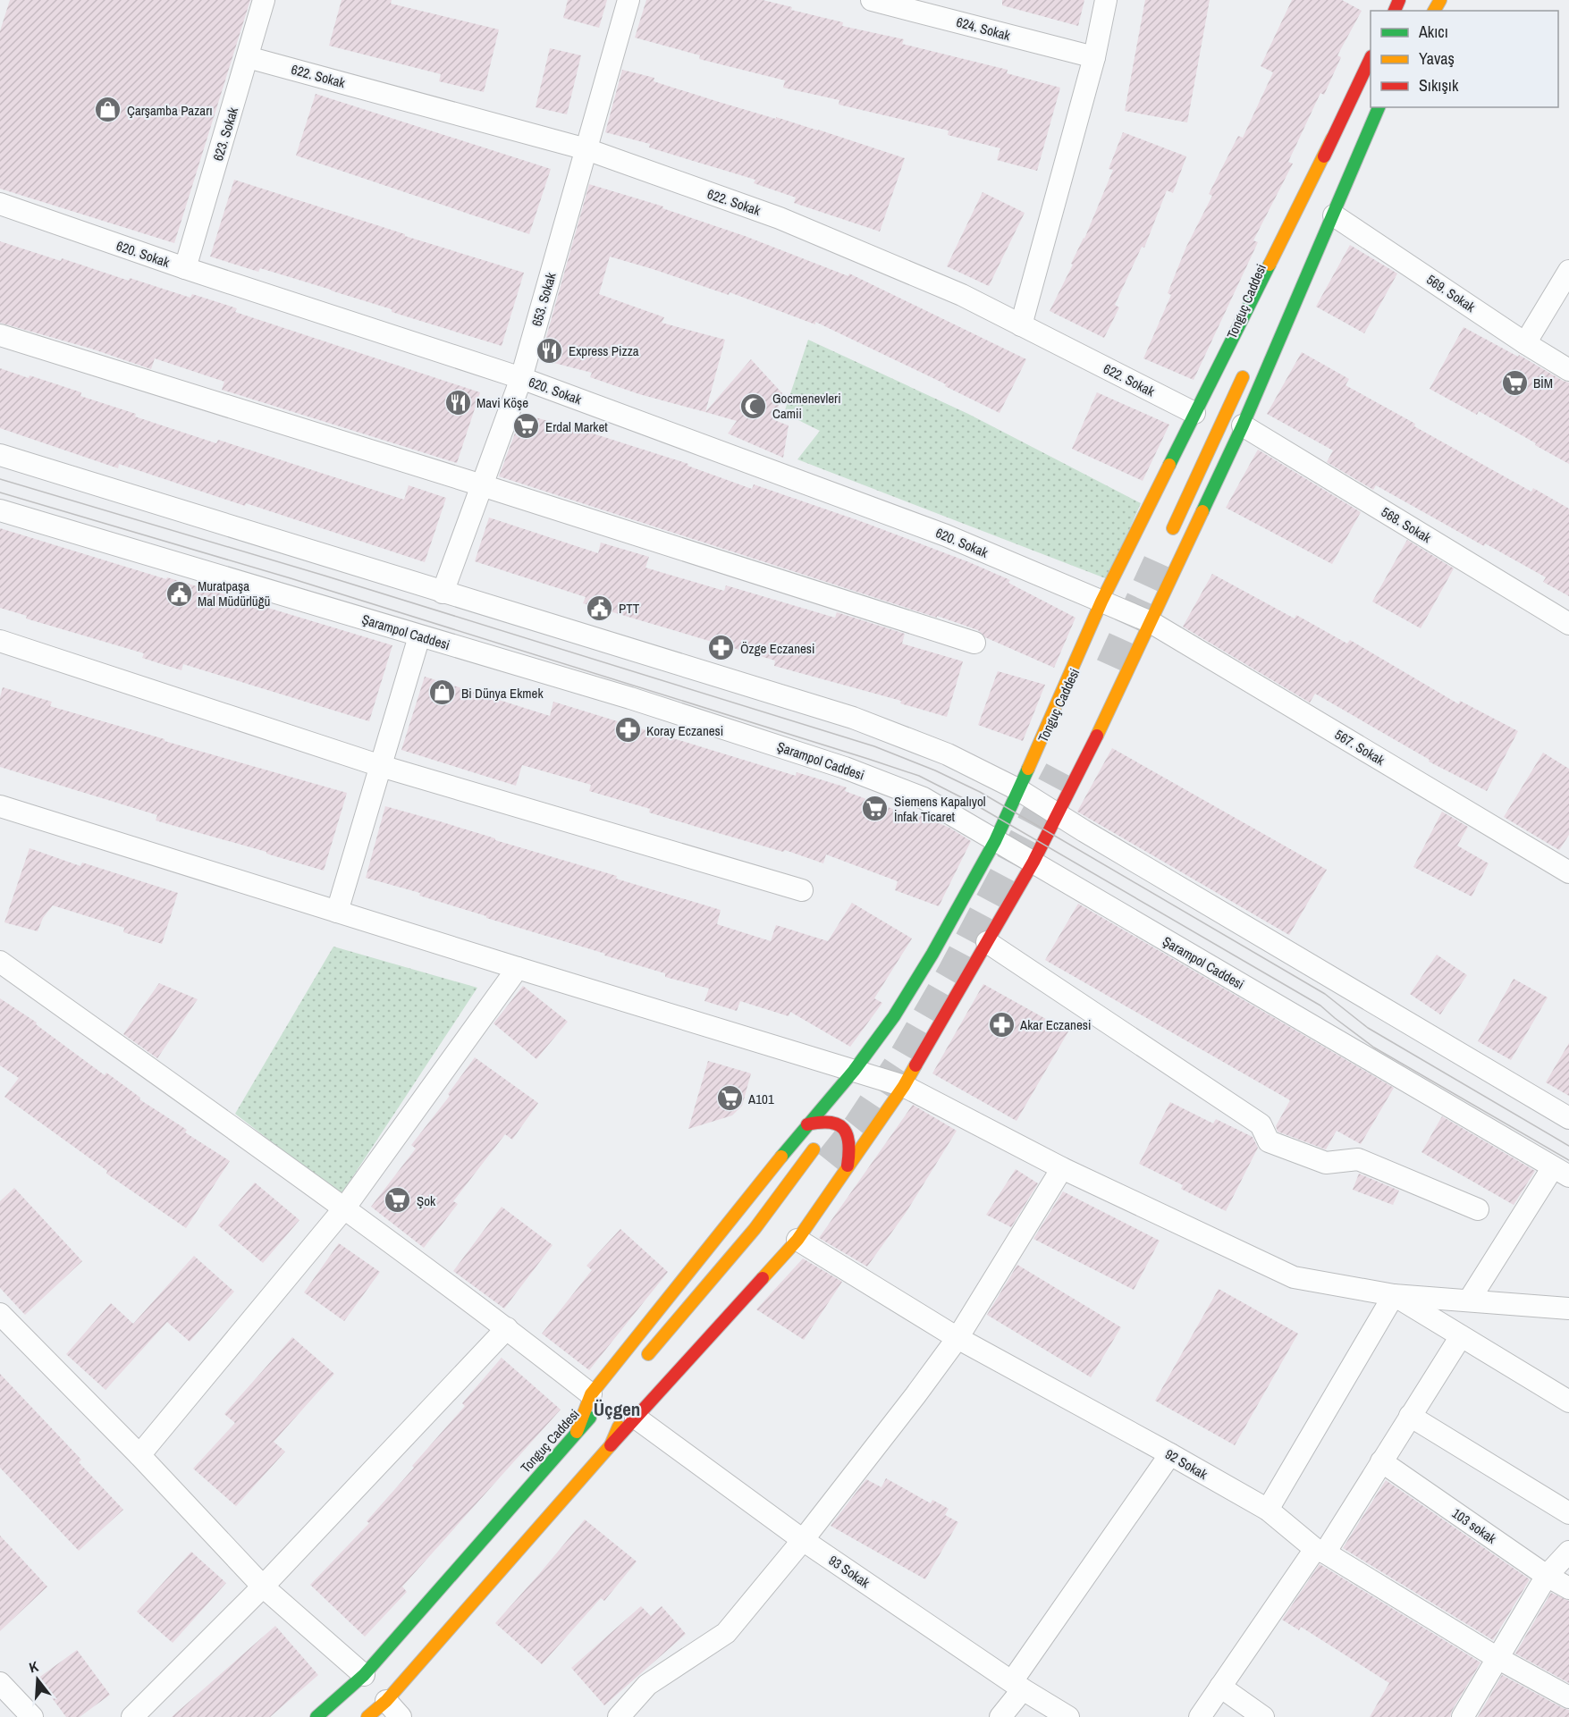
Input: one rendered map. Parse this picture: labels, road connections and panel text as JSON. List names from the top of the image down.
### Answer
{
  "streets": {
    "main road": ["Tonguç Caddesi"],
    "street": [
      "624. Sokak",
      "622. Sokak",
      "623. Sokak",
      "620. Sokak",
      "569. Sokak",
      "653. Sokak",
      "568. Sokak",
      "Şarampol Caddesi",
      "567. Sokak",
      "92 Sokak",
      "103 sokak",
      "93 Sokak"
    ]
  },
  "crossings": [
    ["622. Sokak", "623. Sokak"],
    ["622. Sokak", "653. Sokak"],
    ["623. Sokak", "620. Sokak"],
    ["620. Sokak", "653. Sokak"],
    ["620. Sokak", "567. Sokak"]
  ],
  "districts": ["Üçgen"],
  "places": {
    "shop": ["Çarşamba Pazarı", "Bi Dünya Ekmek"],
    "restaurant": ["Express Pizza", "Mavi Köşe"],
    "supermarket": [
      "BİM",
      "Erdal Market",
      "Siemens Kapalıyol İnfak Ticaret",
      "A101",
      "Şok"
    ],
    "mosque": ["Gocmenevleri Camii"],
    "public building": ["Muratpaşa Mal Müdürlüğü", "PTT"],
    "pharmacy": ["Özge Eczanesi", "Koray Eczanesi", "Akar Eczanesi"]
  },
  "legend": ["Akıcı", "Yavaş", "Sıkışık"],
  "north": "top"
}
